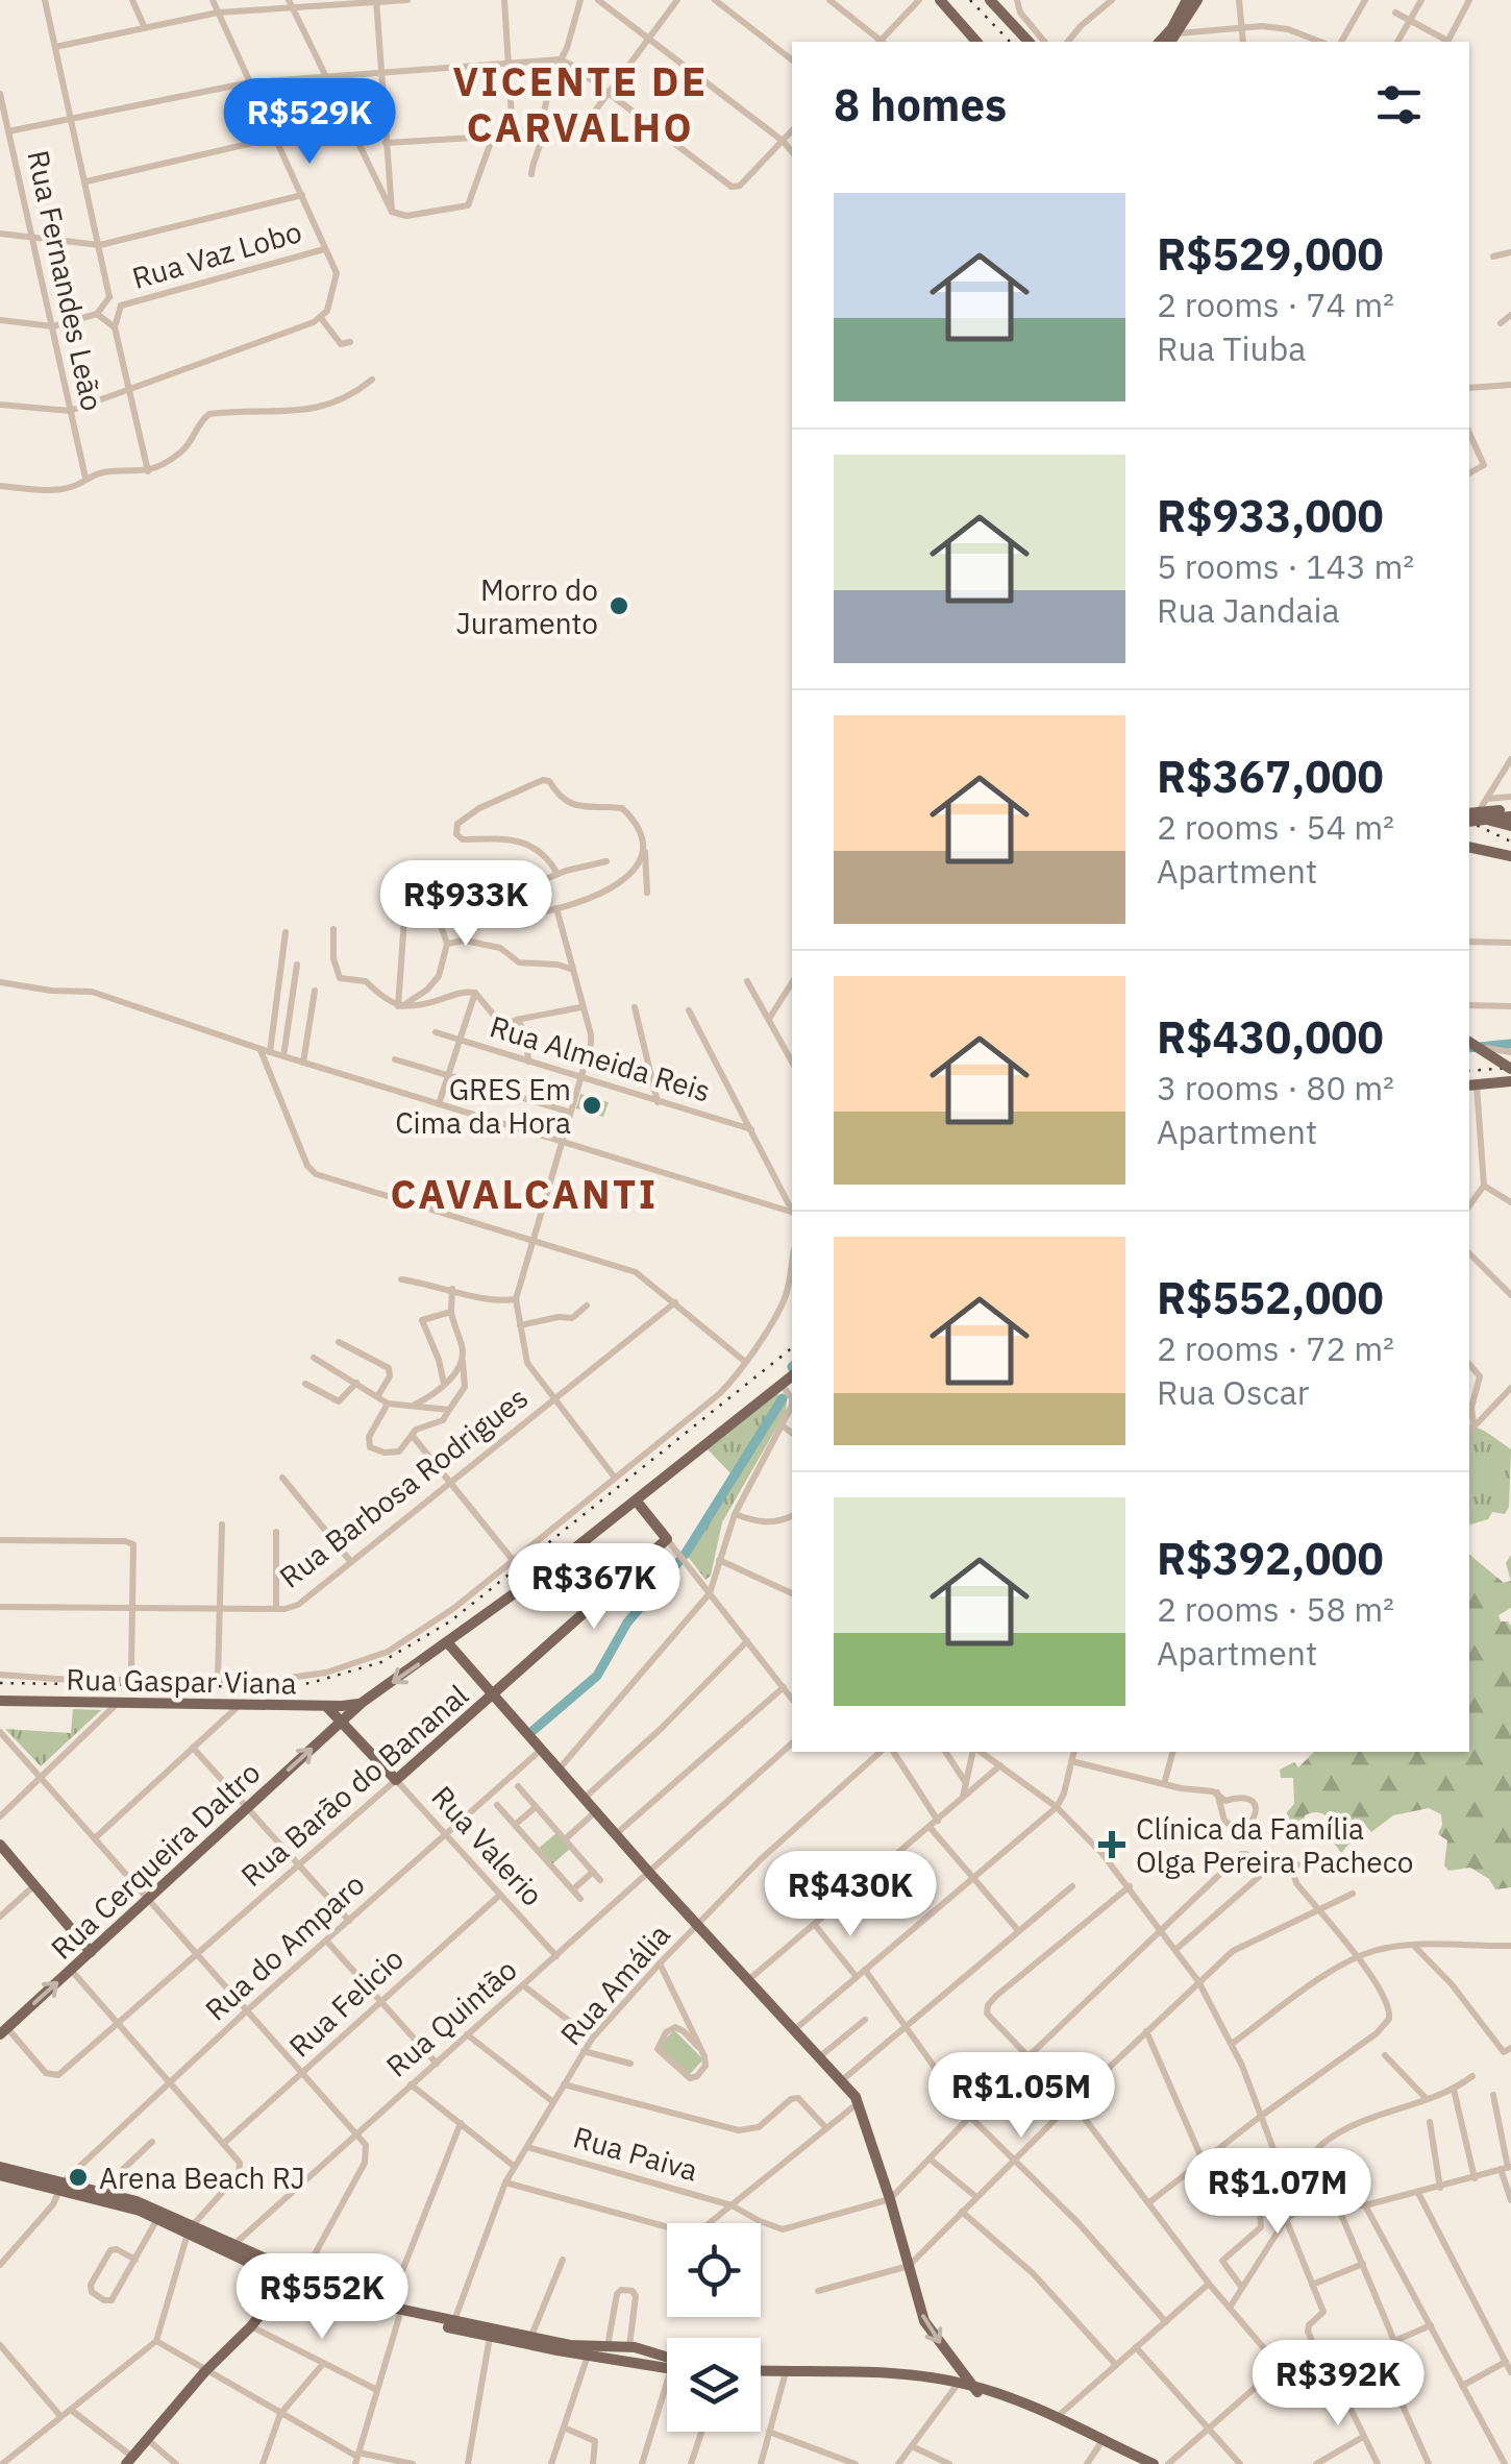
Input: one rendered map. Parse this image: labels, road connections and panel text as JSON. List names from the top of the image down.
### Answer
{
  "streets": {
    "main road": [
      "Rua Gaspar Viana",
      "Rua Barão do Bananal",
      "Rua Valerio",
      "Rua Cerqueira Daltro"
    ],
    "street": [
      "Rua Vaz Lobo",
      "Rua Fernandes Leão",
      "Rua Almeida Reis",
      "Rua Barbosa Rodrigues",
      "Rua do Amparo",
      "Rua Amália",
      "Rua Felicio",
      "Rua Quintão",
      "Rua Paiva"
    ]
  },
  "crossings": [
    ["Rua Gaspar Viana", "Rua Cerqueira Daltro"],
    ["Rua Barão do Bananal", "Rua Valerio"],
    ["Rua Barão do Bananal", "Rua Cerqueira Daltro"],
    ["Rua Valerio", "Rua Cerqueira Daltro"],
    ["Rua Valerio", "Rua do Amparo"],
    ["Rua Valerio", "Rua Felicio"],
    ["Rua Valerio", "Rua Quintão"],
    ["Rua Amália", "Rua Paiva"]
  ],
  "districts": ["VICENTE DE CARVALHO", "CAVALCANTI"],
  "places": {
    "other": ["Morro do Juramento", "GRES Em Cima da Hora", "Arena Beach RJ"],
    "health": ["Clínica da Família Olga Pereira Pacheco"]
  },
  "page": {
    "heading": "8 homes",
    "price": [
      "R$529K",
      "R$933K",
      "R$367K",
      "R$430K",
      "R$1.05M",
      "R$1.07M",
      "R$552K",
      "R$392K"
    ],
    "list": [
      {
        "name": "R$529,000",
        "note": "2 rooms · 74 m² · Rua Tiuba"
      },
      {
        "name": "R$933,000",
        "note": "5 rooms · 143 m² · Rua Jandaia"
      },
      {
        "name": "R$367,000",
        "note": "2 rooms · 54 m² · Apartment"
      },
      {
        "name": "R$430,000",
        "note": "3 rooms · 80 m² · Apartment"
      },
      {
        "name": "R$552,000",
        "note": "2 rooms · 72 m² · Rua Oscar"
      },
      {
        "name": "R$392,000",
        "note": "2 rooms · 58 m² · Apartment"
      }
    ]
  }
}
